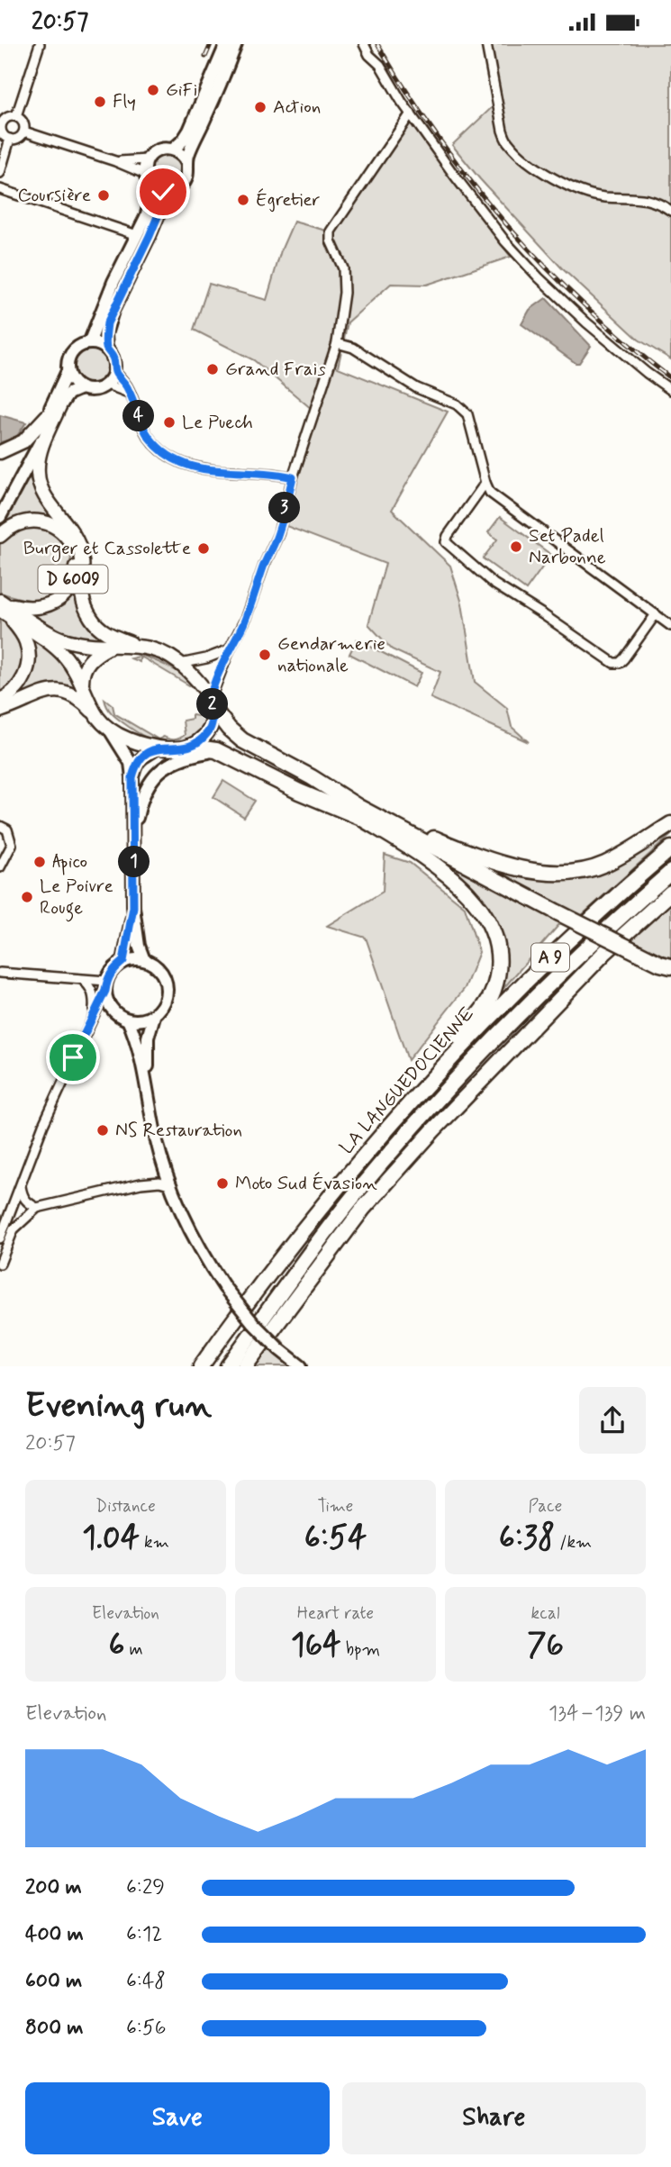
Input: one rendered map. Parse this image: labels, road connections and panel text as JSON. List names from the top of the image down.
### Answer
{
  "streets": {
    "highway": ["A 9", "LA LANGUEDOCIENNE"],
    "main road": ["D 6009"]
  },
  "places": [
    "GiFi",
    "Fly",
    "Action",
    "Coursière",
    "Égretier",
    "Grand Frais",
    "Le Puech",
    "Set Padel Narbonne",
    "Burger et Cassolette",
    "Gendarmerie nationale",
    "Apico",
    "Le Poivre Rouge",
    "NS Restauration",
    "Moto Sud Évasion"
  ],
  "page": {
    "status": "20:57",
    "pins": [
      "4",
      "3",
      "2",
      "1"
    ],
    "heading": ["Evening run", "20:57"],
    "stats": [
      ["Distance", "1.04 km"],
      ["Time", "6:54"],
      ["Pace", "6:38 /km"],
      ["Elevation", "6 m"],
      ["Heart rate", "164 bpm"],
      ["kcal", "76"]
    ],
    "chart": ["Elevation", "134–139 m"],
    "list": [
      {
        "name": "200 m",
        "note": "6:29"
      },
      {
        "name": "400 m",
        "note": "6:12"
      },
      {
        "name": "600 m",
        "note": "6:48"
      },
      {
        "name": "800 m",
        "note": "6:56"
      }
    ],
    "buttons": ["Save", "Share"]
  }
}
